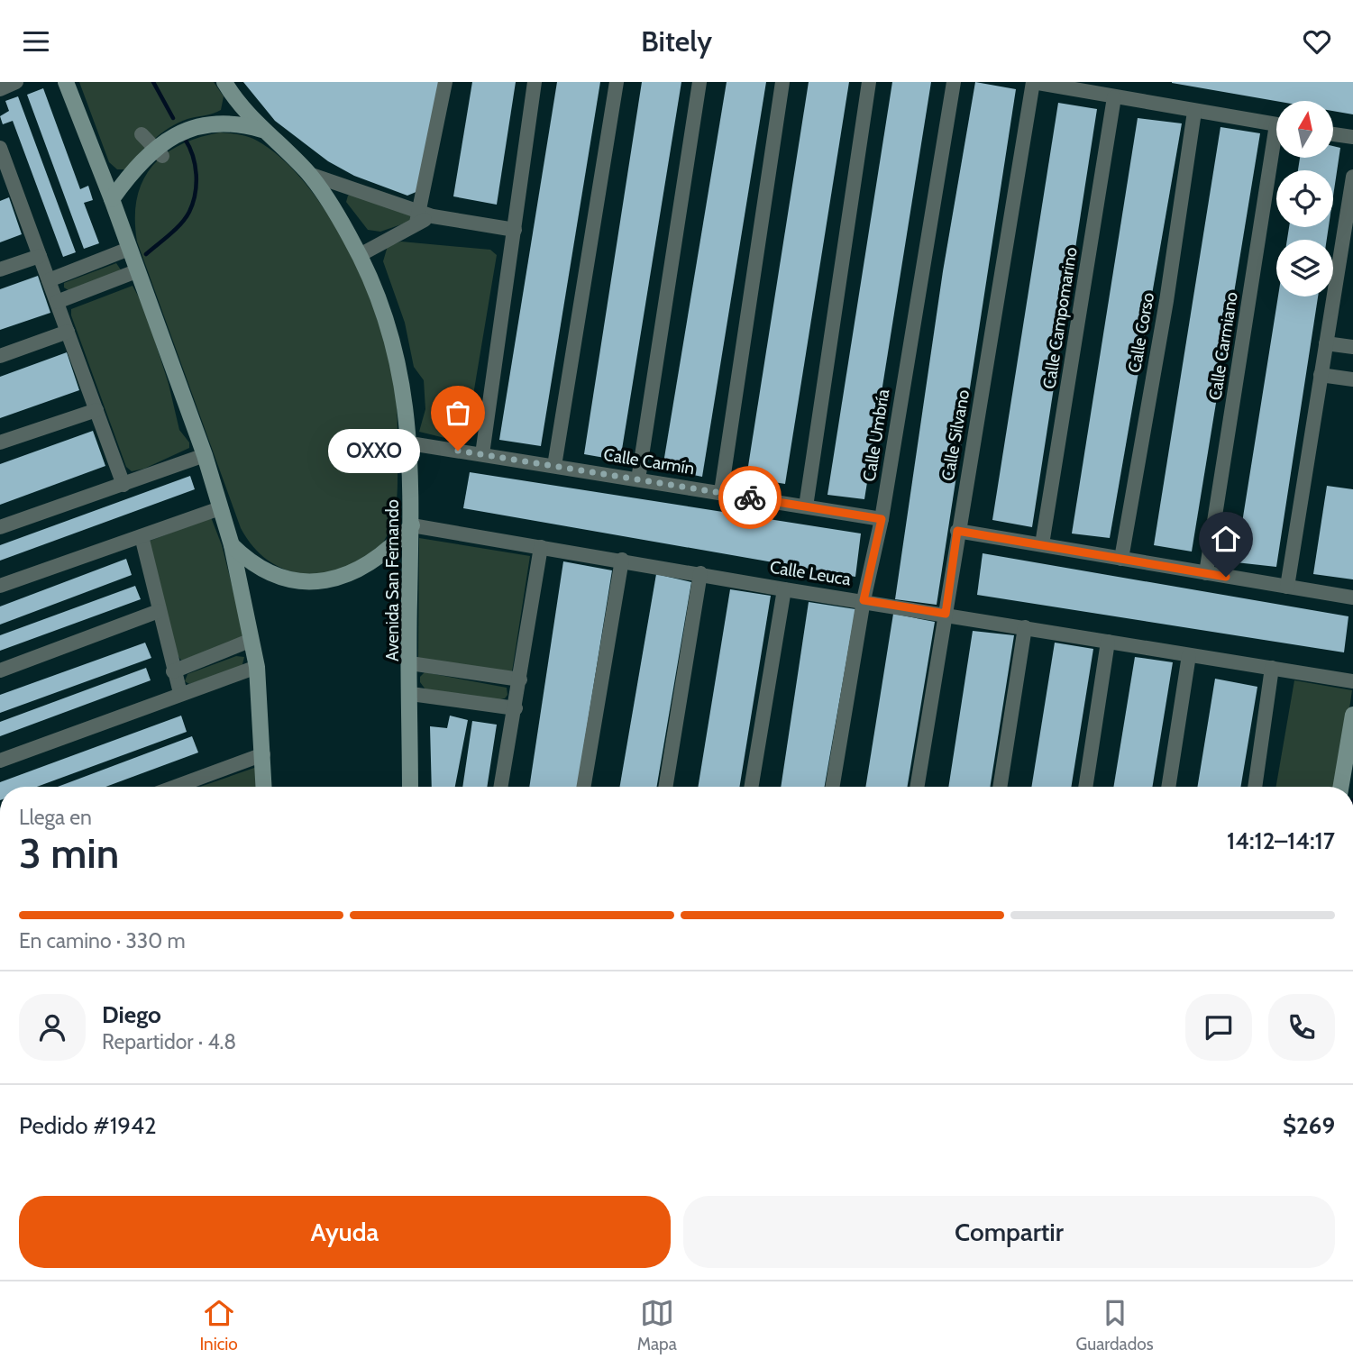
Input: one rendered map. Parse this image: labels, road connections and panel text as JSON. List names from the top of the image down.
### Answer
{
  "streets": {
    "street": [
      "Calle Campomarino",
      "Calle Corso",
      "Calle Carmiano",
      "Calle Umbría",
      "Calle Silvano",
      "Calle Carmín",
      "Calle Leuca",
      "Avenida San Fernando"
    ]
  },
  "crossings": [
    ["Calle Umbría", "Calle Carmín"],
    ["Calle Umbría", "Calle Leuca"],
    ["Calle Silvano", "Calle Leuca"],
    ["Calle Carmín", "Avenida San Fernando"],
    ["Calle Leuca", "Avenida San Fernando"]
  ],
  "places": ["OXXO"],
  "north": "top",
  "page": {
    "header": "Bitely",
    "bubble": "OXXO",
    "heading": ["3 min", "Llega en", "14:12–14:17"],
    "panel": [
      "Diego",
      "Repartidor · 4.8",
      "Pedido #1942",
      "$269"
    ],
    "bar": "En camino · 330 m",
    "buttons": ["Ayuda", "Compartir"],
    "tabs": ["Inicio", "Mapa", "Guardados"]
  }
}
